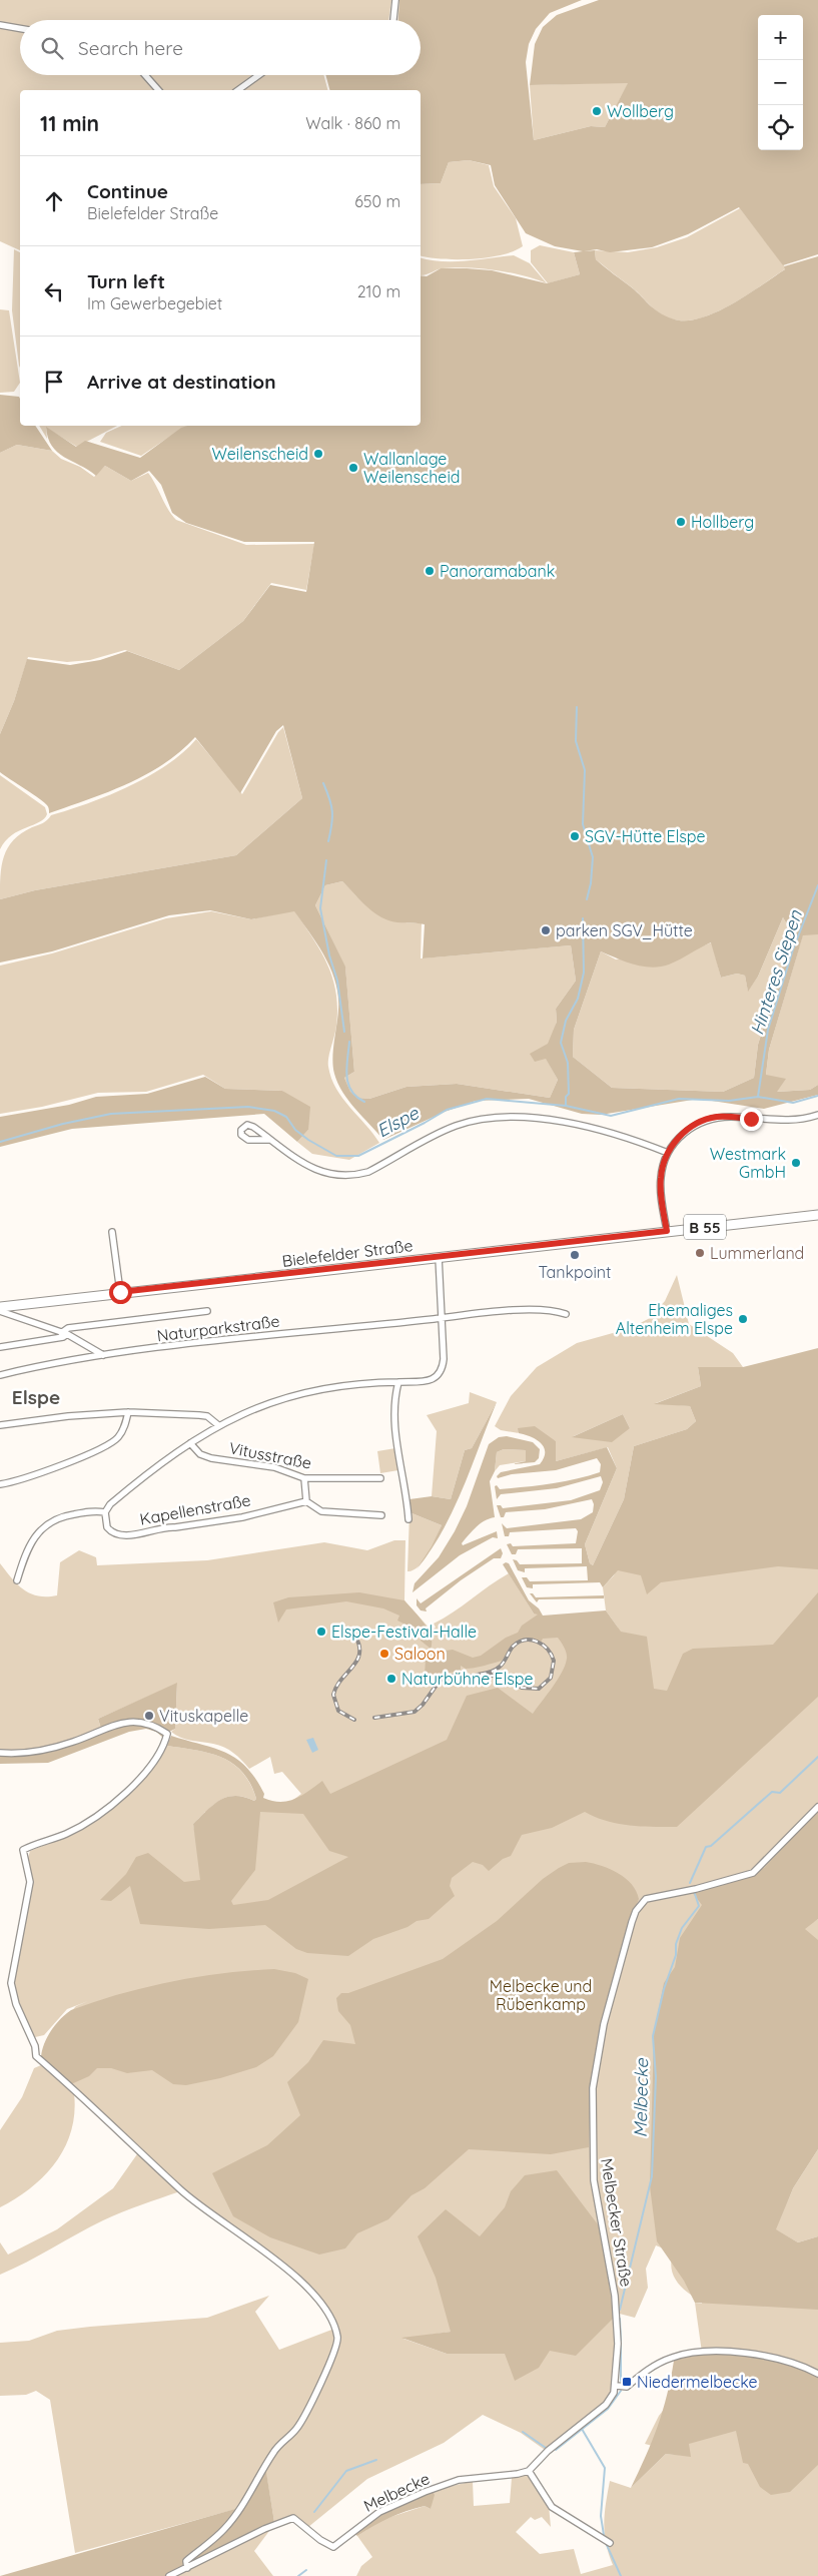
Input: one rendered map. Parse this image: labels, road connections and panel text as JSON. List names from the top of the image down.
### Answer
{
  "streets": {
    "main road": ["B 55", "Bielefelder Straße"],
    "street": [
      "Naturparkstraße",
      "Vitusstraße",
      "Kapellenstraße",
      "Melbecker Straße",
      "Melbecke"
    ]
  },
  "districts": ["Elspe"],
  "water": ["Hinteres Siepen", "Elspe", "Melbecke"],
  "parks": ["Melbecke und Rübenkamp"],
  "places": {
    "other": [
      "Wollberg",
      "Weilenscheid",
      "Wallanlage Weilenscheid",
      "Hollberg",
      "Panoramabank",
      "SGV-Hütte Elspe",
      "parken SGV_Hütte",
      "Westmark GmbH",
      "Lummerland",
      "Tankpoint",
      "Ehemaliges Altenheim Elspe",
      "Elspe-Festival-Halle",
      "Saloon",
      "Naturbühne Elspe",
      "Vituskapelle"
    ],
    "transit": ["Niedermelbecke"]
  },
  "page": {
    "map_buttons": ["+", "−"],
    "search": "Search here",
    "heading": ["11 min", "Walk · 860 m"],
    "list": [
      ["Continue", "Bielefelder Straße", "650 m"],
      ["Turn left", "Im Gewerbegebiet", "210 m"],
      "Arrive at destination"
    ]
  }
}
